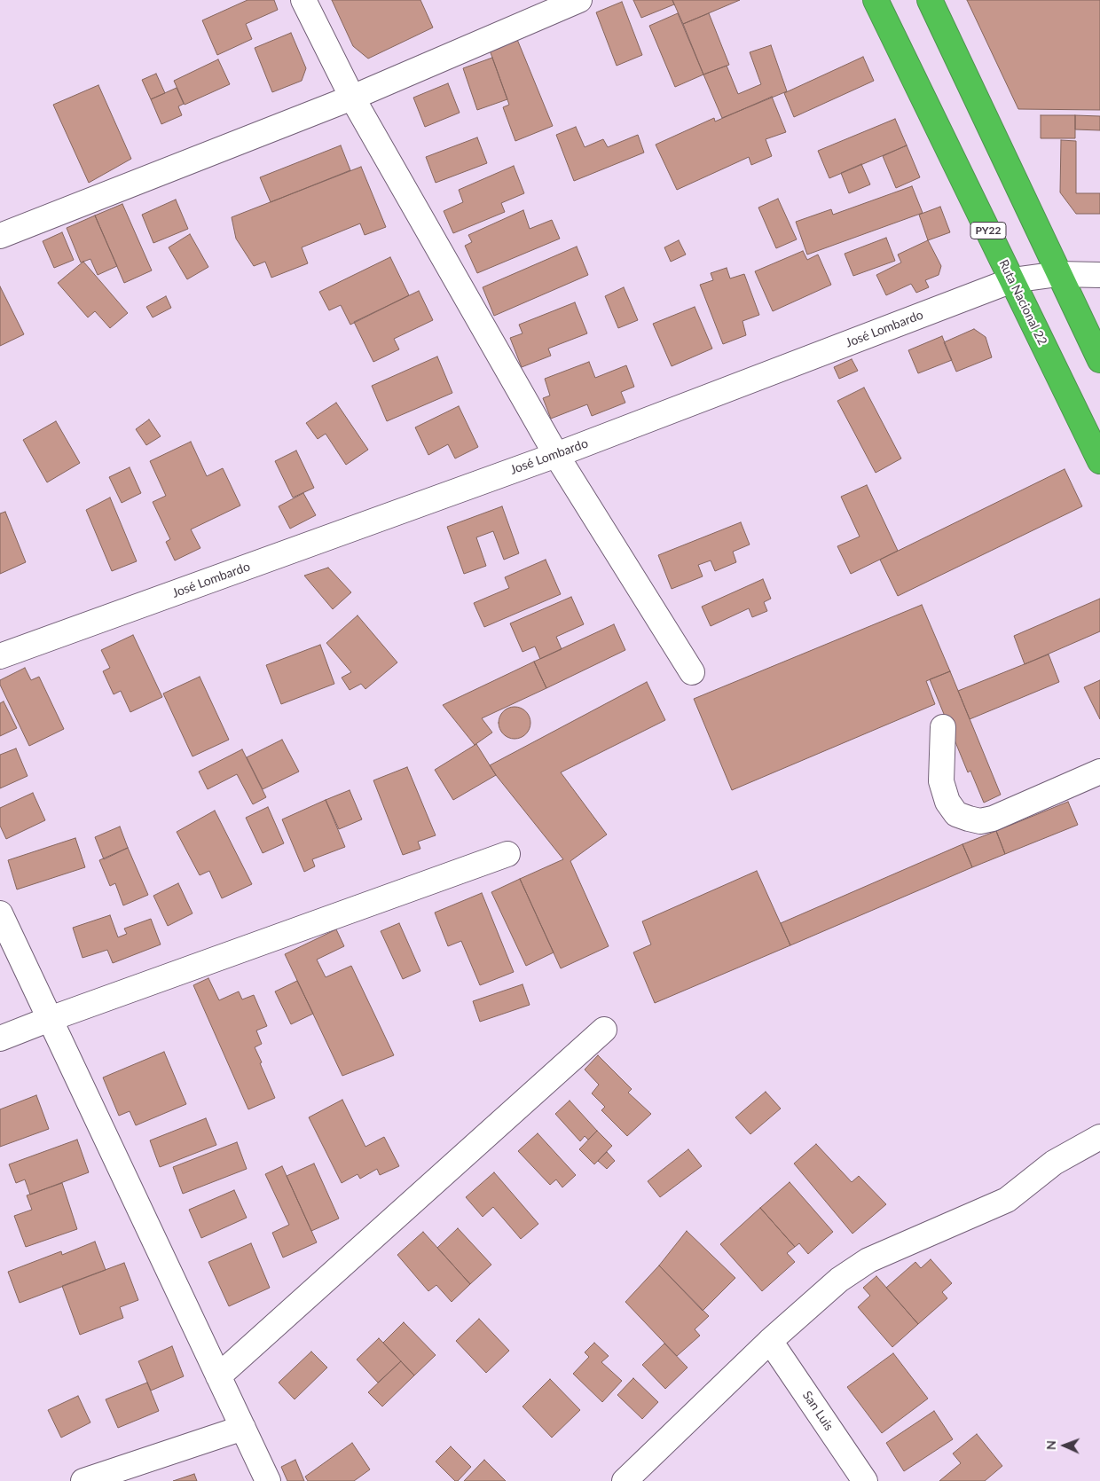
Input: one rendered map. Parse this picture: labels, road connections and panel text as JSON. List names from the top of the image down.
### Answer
{
  "streets": {
    "highway": ["PY22", "Ruta Nacional 22"],
    "street": ["José Lombardo", "San Luis"]
  },
  "crossings": [
    ["Ruta Nacional 22", "José Lombardo"]
  ],
  "north": "left"
}
